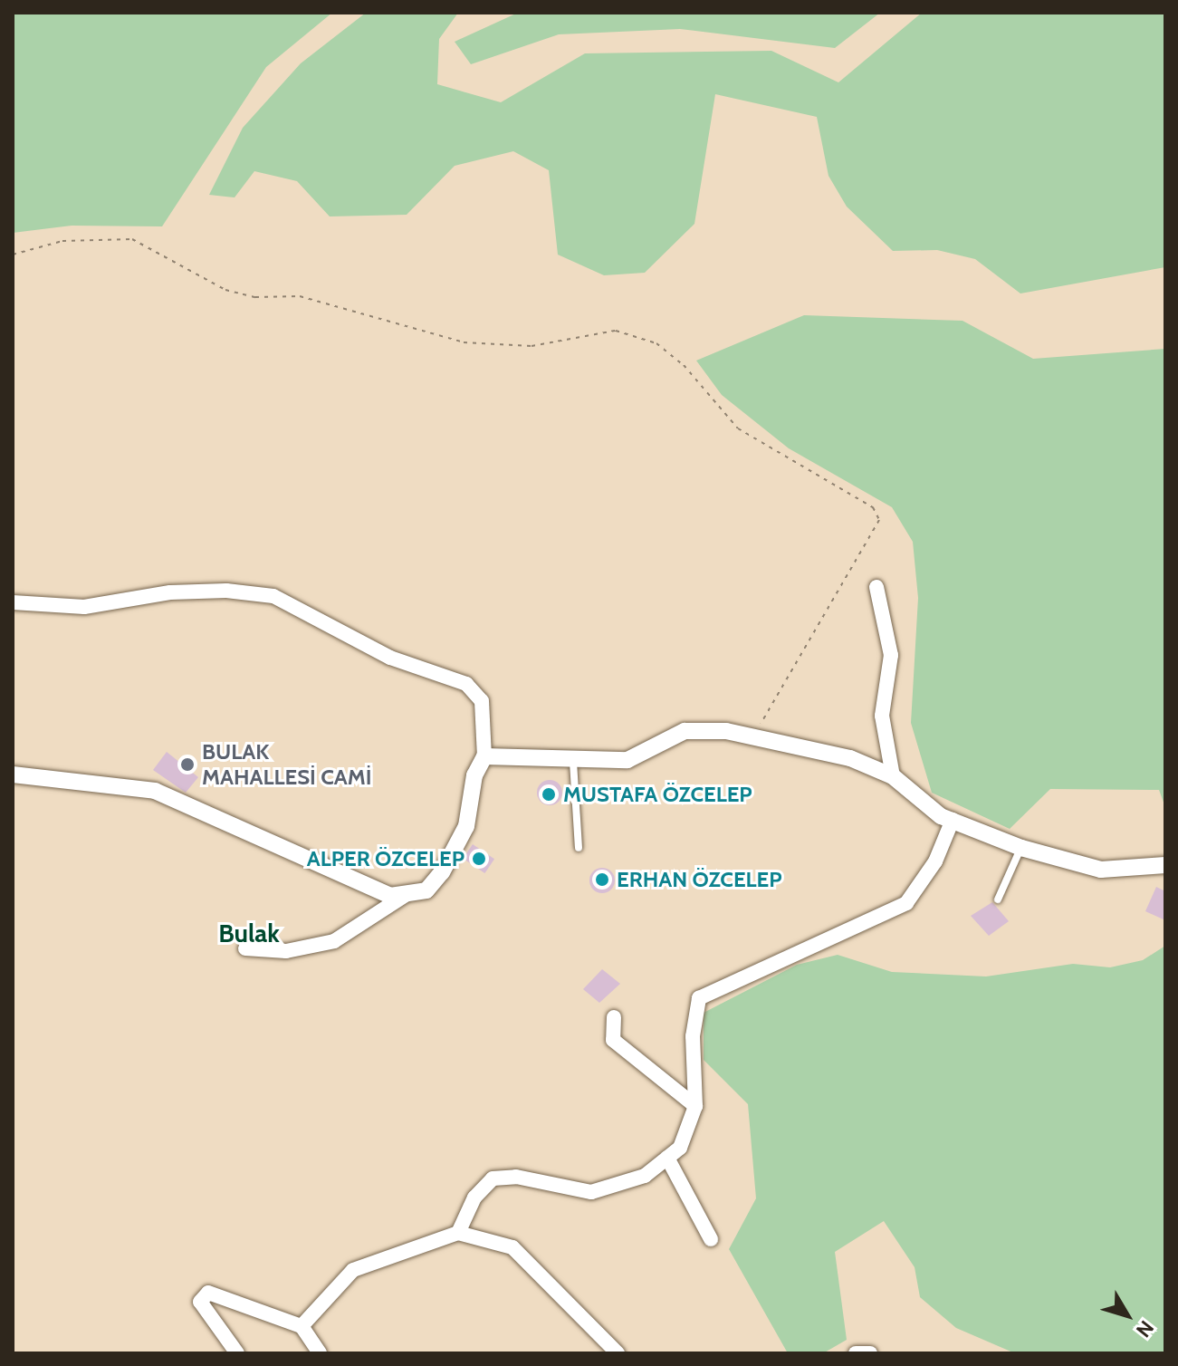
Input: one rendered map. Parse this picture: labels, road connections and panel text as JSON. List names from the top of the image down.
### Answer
{
  "districts": ["Bulak"],
  "places": [
    "BULAK MAHALLESİ CAMİ",
    "MUSTAFA ÖZCELEP",
    "ALPER ÖZCELEP",
    "ERHAN ÖZCELEP"
  ],
  "north": "bottom right"
}
